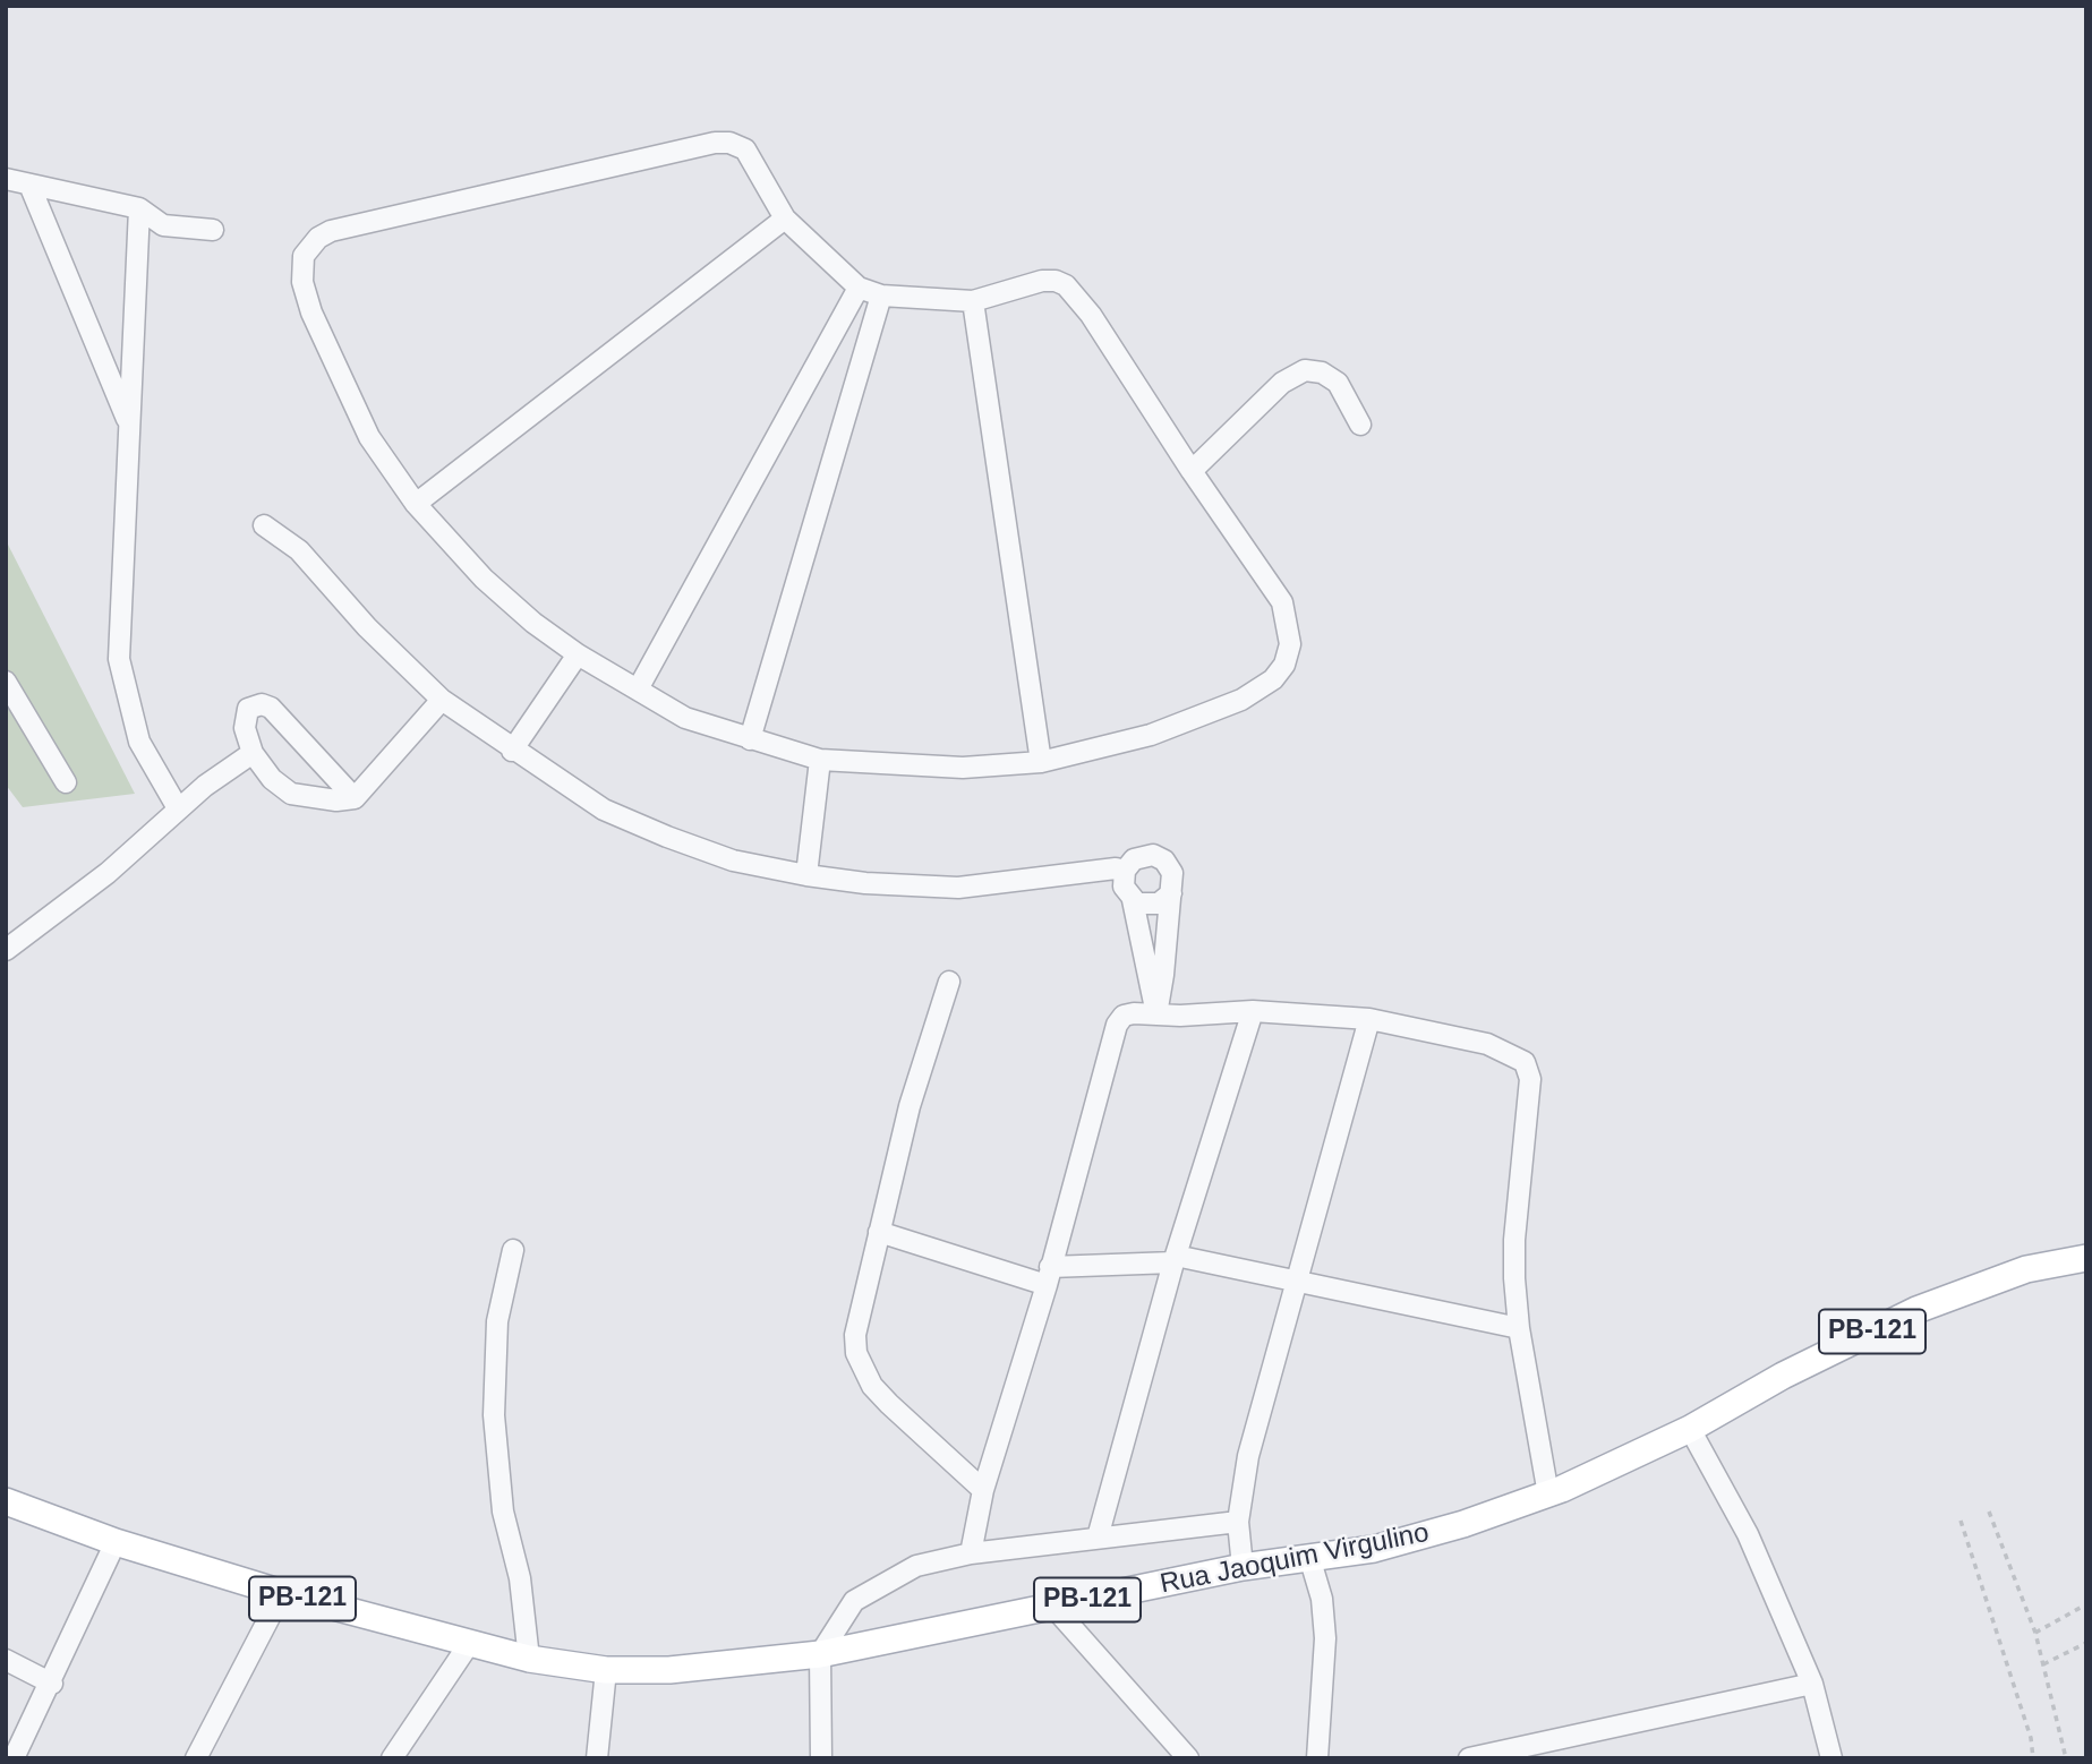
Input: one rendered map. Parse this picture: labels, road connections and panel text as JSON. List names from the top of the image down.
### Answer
{
  "streets": {
    "main road": ["PB-121", "Rua Jaoquim Virgulino"]
  },
  "crossings": [
    ["PB-121", "Rua Jaoquim Virgulino"]
  ]
}
